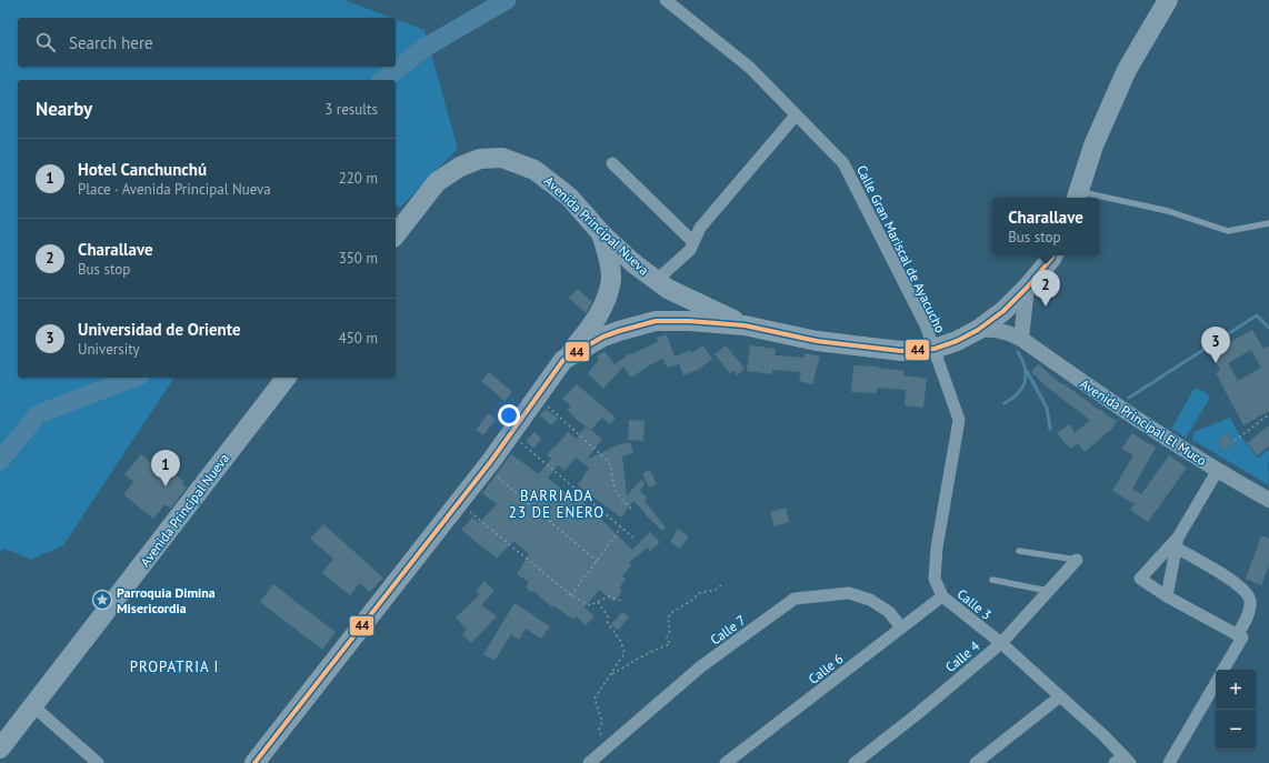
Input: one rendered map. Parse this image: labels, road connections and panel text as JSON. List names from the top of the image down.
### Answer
{
  "streets": {
    "highway": ["Avenida Principal Nueva"],
    "street": [
      "Calle Gran Mariscal de Ayacucho",
      "Avenida Principal El Muco",
      "Calle 3",
      "Calle 7",
      "Calle 4",
      "Calle 6"
    ]
  },
  "crossings": [
    ["Calle Gran Mariscal de Ayacucho", "Calle 3"],
    ["Calle 3", "Calle 4"],
    ["Calle 3", "Calle 6"],
    ["Calle 7", "Calle 6"]
  ],
  "districts": ["BARRIADA 23 DE ENERO", "PROPATRIA I"],
  "places": {
    "place": ["Parroquia Dimina Misericordia"]
  },
  "lines": ["transit line 44"],
  "page": {
    "search": "Search here",
    "heading": ["Nearby", "3 results"],
    "list": [
      {
        "mark": "1",
        "name": "Hotel Canchunchú",
        "note": "Place · Avenida Principal Nueva",
        "value": "220 m"
      },
      {
        "mark": "2",
        "name": "Charallave",
        "note": "Bus stop",
        "value": "350 m"
      },
      {
        "mark": "3",
        "name": "Universidad de Oriente",
        "note": "University",
        "value": "450 m"
      }
    ],
    "popup": ["Charallave", "Bus stop"],
    "pins": ["2", "3", "1"],
    "map_buttons": ["+", "−"]
  }
}
